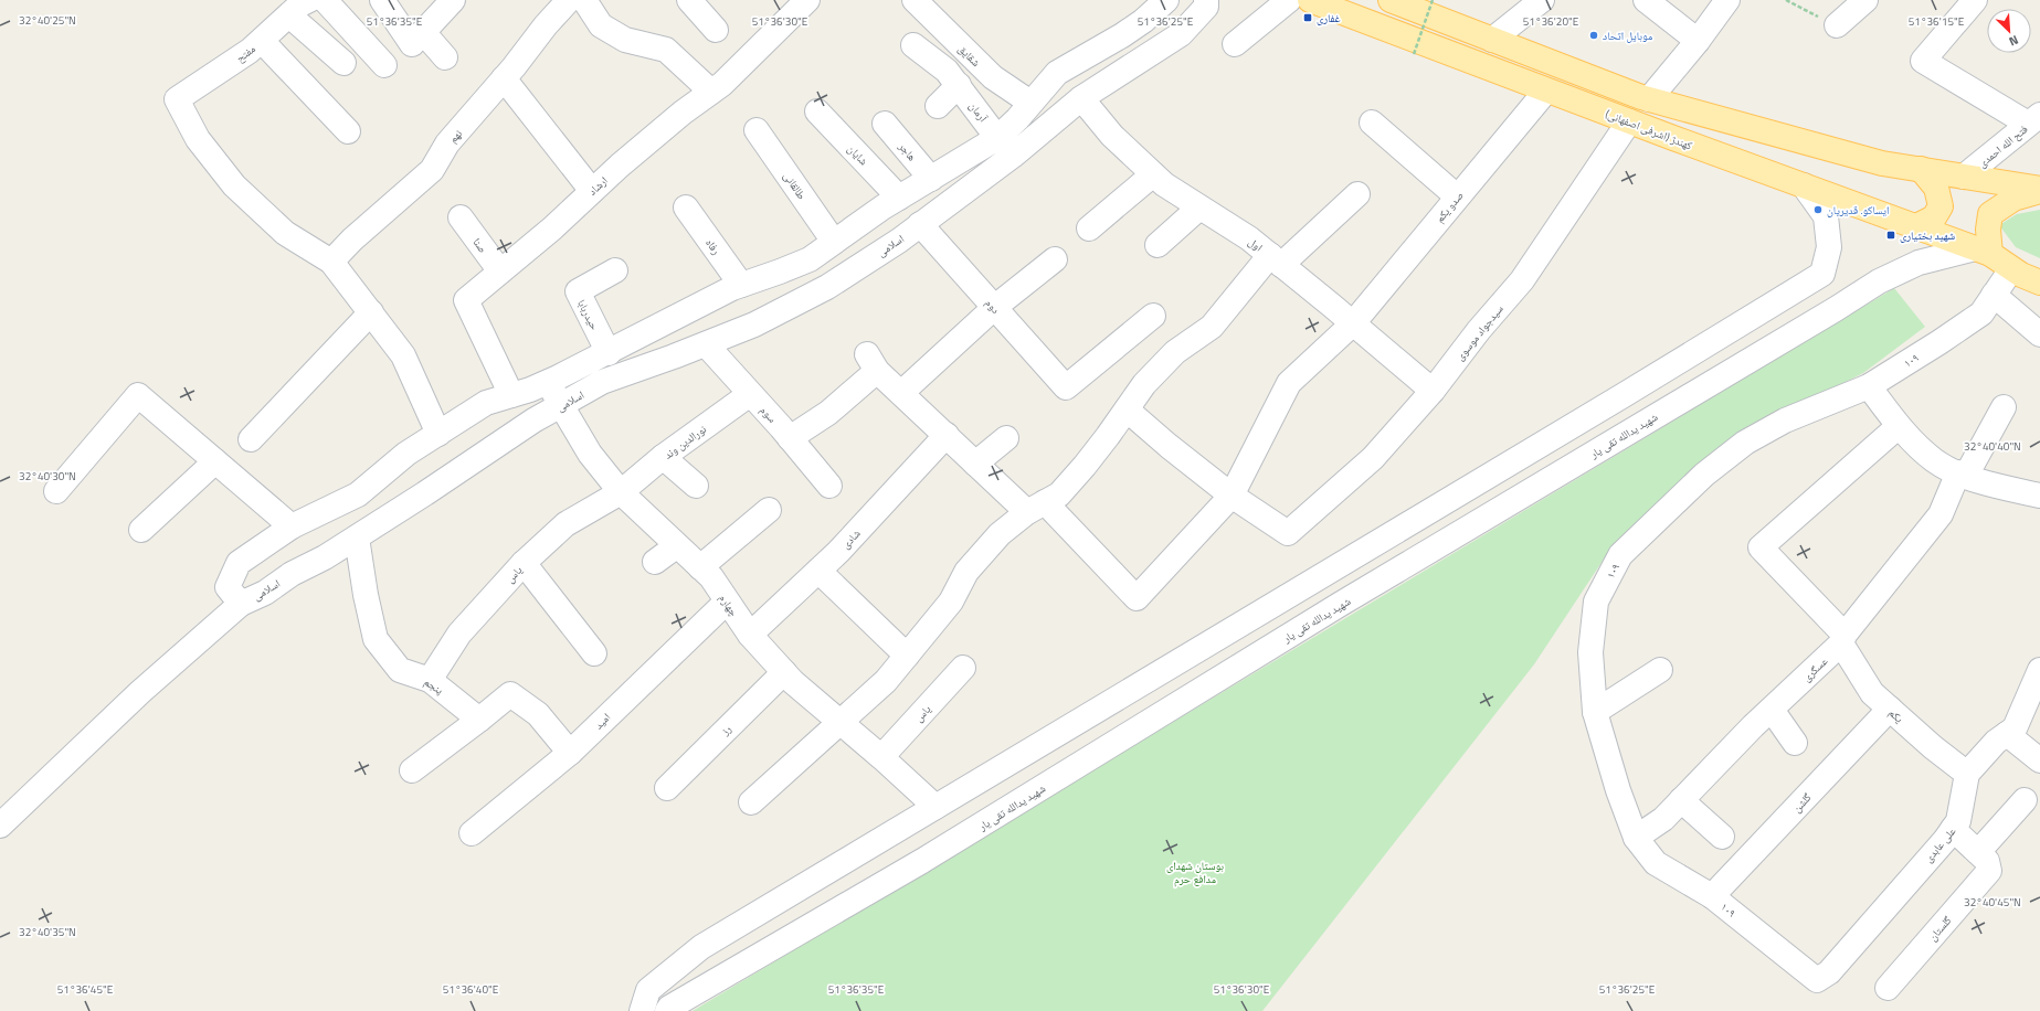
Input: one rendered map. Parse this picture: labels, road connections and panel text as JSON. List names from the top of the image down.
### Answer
{
  "streets": {
    "main road": ["کهندژ (اشرفی اصفهانی)"],
    "street": [
      "مفتح",
      "شقایق",
      "آرمان",
      "نهم",
      "فتح الله احمدی",
      "هاجر",
      "شایان",
      "ارشاد",
      "طالقانی",
      "صدو یکم",
      "اول",
      "صنا",
      "اسلامی",
      "رفاه",
      "دوم",
      "حیدربابا",
      "سیدجواد موسوی",
      "۱۰۹",
      "سوم",
      "شهید یدالله تقی یار",
      "نورالدین وند",
      "شادی",
      "یاس",
      "چهارم",
      "عسگری",
      "پنجم",
      "یکم",
      "امید",
      "رز",
      "گلشن",
      "علی عابدی",
      "گلستان"
    ]
  },
  "crossings": [
    ["مفتح", "نهم"],
    ["شقایق", "اسلامی"],
    ["آرمان", "اسلامی"],
    ["کهندژ (اشرفی اصفهانی)", "صدو یکم"],
    ["کهندژ (اشرفی اصفهانی)", "سیدجواد موسوی"],
    ["کهندژ (اشرفی اصفهانی)", "۱۰۹"],
    ["کهندژ (اشرفی اصفهانی)", "شهید یدالله تقی یار"],
    ["هاجر", "اسلامی"],
    ["شایان", "اسلامی"],
    ["ارشاد", "صنا"],
    ["ارشاد", "اسلامی"],
    ["طالقانی", "اسلامی"],
    ["صدو یکم", "اول"],
    ["صدو یکم", "سیدجواد موسوی"],
    ["اول", "اسلامی"],
    ["اول", "سیدجواد موسوی"],
    ["اسلامی", "رفاه"],
    ["اسلامی", "دوم"],
    ["اسلامی", "حیدربابا"],
    ["اسلامی", "سوم"],
    ["اسلامی", "چهارم"],
    ["اسلامی", "پنجم"],
    ["۱۰۹", "عسگری"],
    ["۱۰۹", "گلشن"],
    ["۱۰۹", "علی عابدی"],
    ["سوم", "نورالدین وند"],
    ["نورالدین وند", "یاس"],
    ["نورالدین وند", "چهارم"],
    ["شادی", "چهارم"],
    ["یاس", "چهارم"],
    ["یاس", "پنجم"],
    ["چهارم", "امید"],
    ["چهارم", "رز"],
    ["عسگری", "یکم"],
    ["یکم", "گلشن"],
    ["یکم", "علی عابدی"],
    ["علی عابدی", "گلستان"]
  ],
  "parks": ["بوستان شهدای مدافع حرم"],
  "places": {
    "transit": ["غفاری", "شهید بختیاری"],
    "other": ["موبایل اتحاد", "ایساکو. قدیریان"]
  },
  "north": "bottom right",
  "coordinates": [
    "32°40'25\"N",
    "51°36'35\"E",
    "51°36'30\"E",
    "51°36'25\"E",
    "51°36'20\"E",
    "51°36'15\"E",
    "32°40'40\"N",
    "32°40'30\"N",
    "32°40'45\"N",
    "32°40'35\"N",
    "51°36'45\"E",
    "51°36'40\"E"
  ]
}
